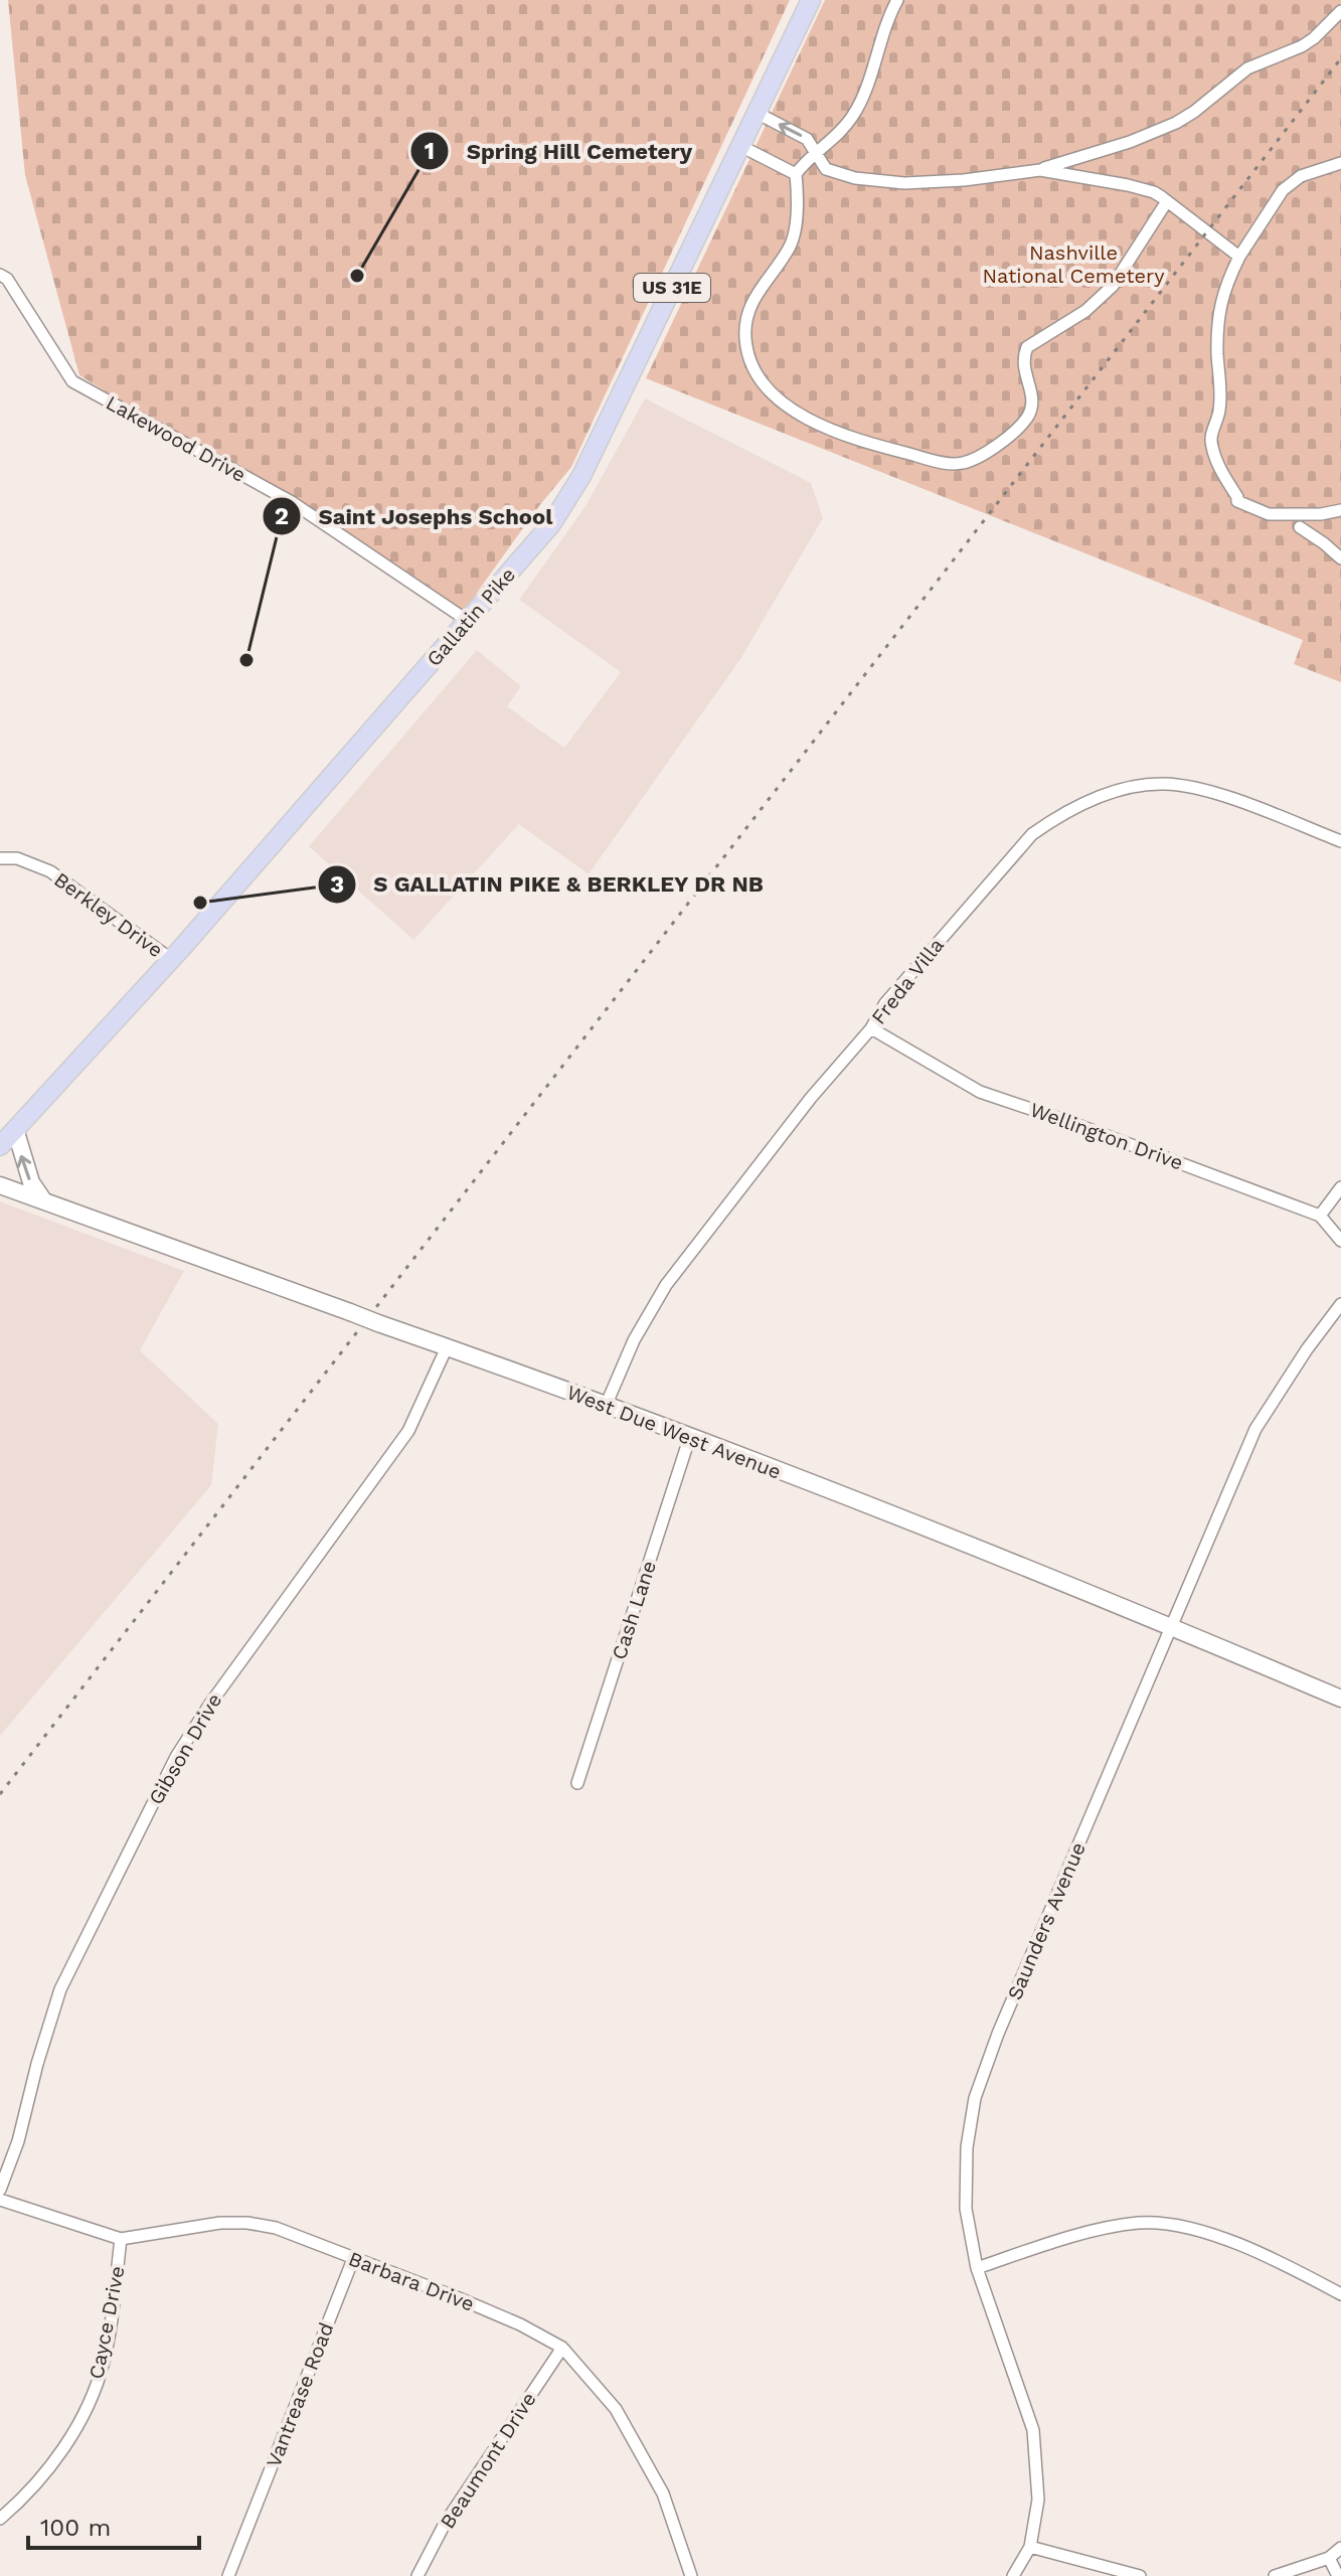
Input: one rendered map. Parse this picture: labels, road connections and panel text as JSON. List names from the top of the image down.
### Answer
{
  "streets": {
    "main road": ["US 31E", "Gallatin Pike", "West Due West Avenue"],
    "street": [
      "Lakewood Drive",
      "Berkley Drive",
      "Freda Villa",
      "Wellington Drive",
      "Cash Lane",
      "Gibson Drive",
      "Saunders Avenue",
      "Barbara Drive",
      "Cayce Drive",
      "Vantrease Road",
      "Beaumont Drive"
    ]
  },
  "crossings": [
    ["Lakewood Drive", "Gallatin Pike"],
    ["Gallatin Pike", "Berkley Drive"],
    ["Freda Villa", "Wellington Drive"],
    ["Freda Villa", "West Due West Avenue"],
    ["West Due West Avenue", "Cash Lane"],
    ["West Due West Avenue", "Gibson Drive"],
    ["West Due West Avenue", "Saunders Avenue"],
    ["Barbara Drive", "Cayce Drive"],
    ["Barbara Drive", "Vantrease Road"],
    ["Barbara Drive", "Beaumont Drive"]
  ],
  "parks": ["Nashville National Cemetery"],
  "places": ["Spring Hill Cemetery", "Saint Josephs School", "S GALLATIN PIKE & BERKLEY DR NB"],
  "scale_bar": "100 m"
}
